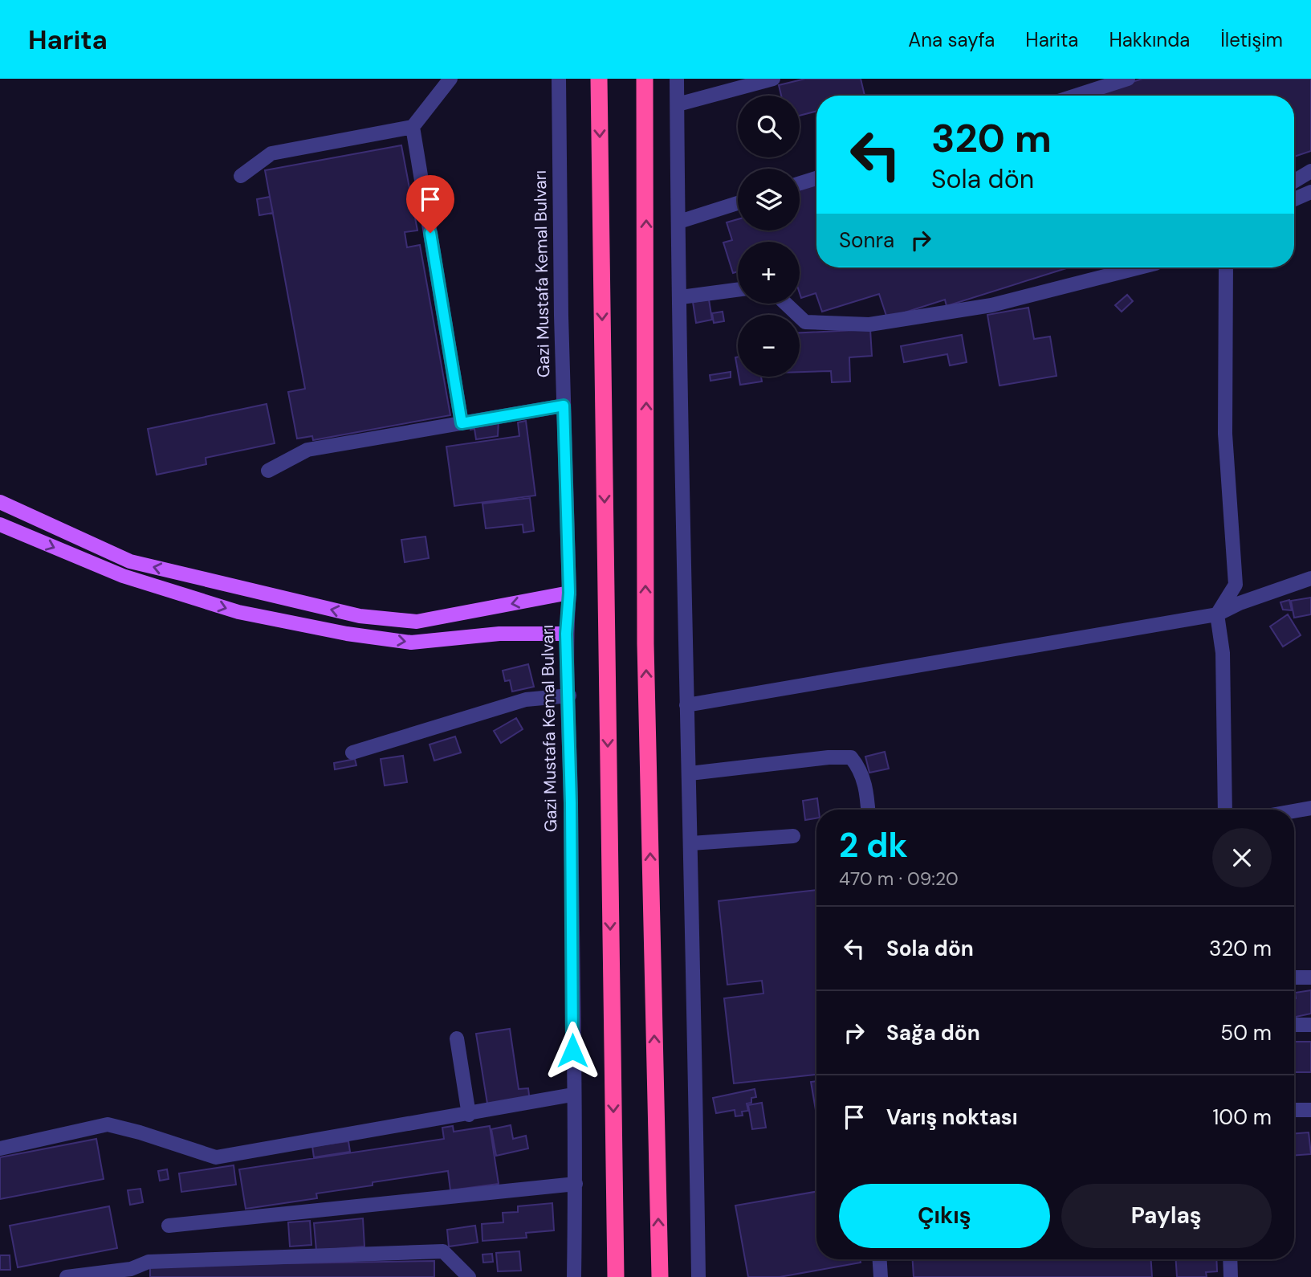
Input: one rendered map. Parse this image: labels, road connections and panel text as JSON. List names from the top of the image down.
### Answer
{
  "streets": {
    "street": ["Gazi Mustafa Kemal Bulvarı"]
  },
  "page": {
    "header": "Harita",
    "nav": [
      "Ana sayfa",
      "Harita",
      "Hakkında",
      "İletişim"
    ],
    "map_buttons": ["+", "−"],
    "turn": ["320 m", "Sola dön"],
    "then": "Sonra",
    "heading": ["2 dk", "470 m · 09:20"],
    "list": [
      {
        "name": "Sola dön",
        "value": "320 m"
      },
      {
        "name": "Sağa dön",
        "value": "50 m"
      },
      {
        "name": "Varış noktası",
        "value": "100 m"
      }
    ],
    "buttons": ["Çıkış", "Paylaş"]
  }
}
